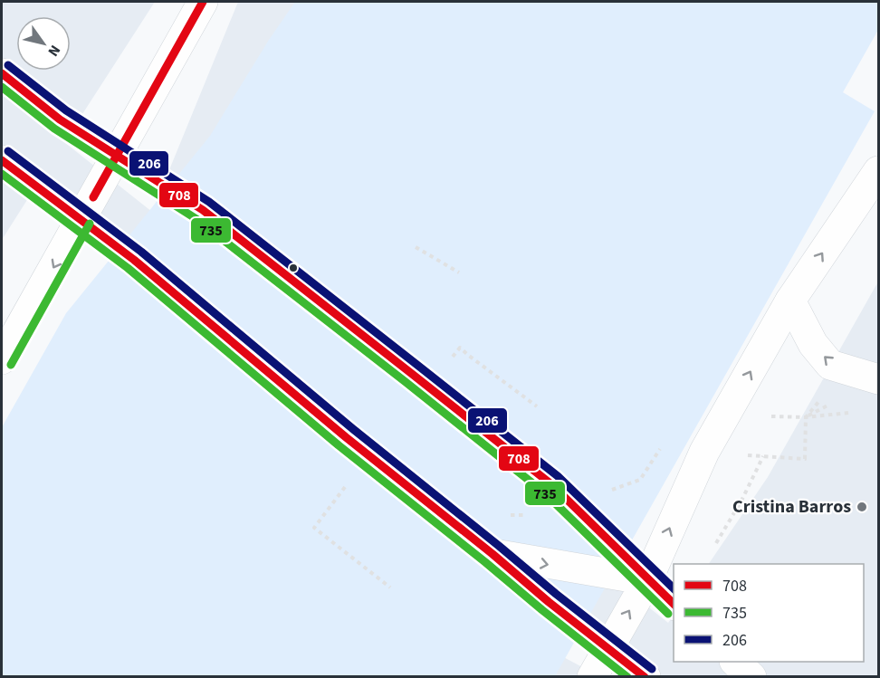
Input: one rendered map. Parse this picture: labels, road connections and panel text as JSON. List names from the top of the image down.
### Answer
{
  "places": ["Cristina Barros"],
  "lines": ["transit line 708", "transit line 206", "transit line 735"],
  "legend": ["708", "735", "206"],
  "north": "bottom right"
}
